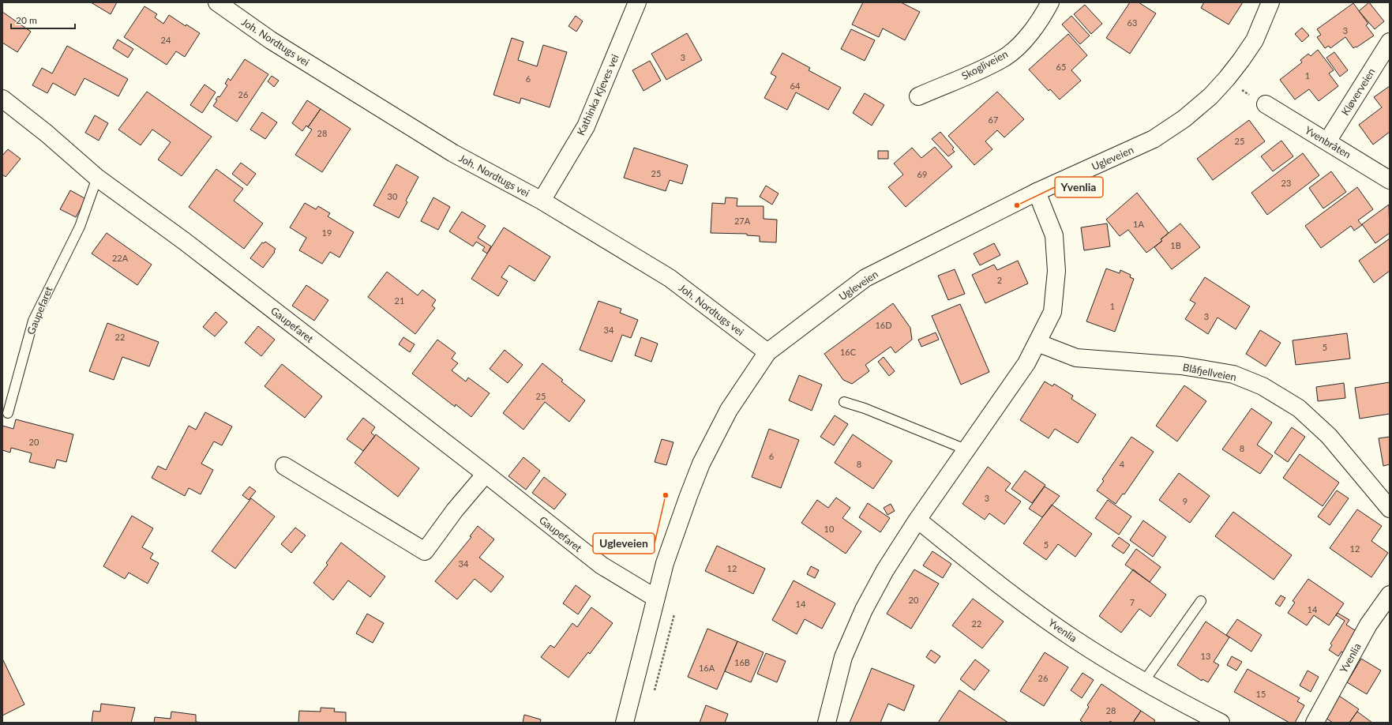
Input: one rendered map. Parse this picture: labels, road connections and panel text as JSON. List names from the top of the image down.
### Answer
{
  "streets": {
    "street": [
      "Joh. Nordtugs vei",
      "Skogliveien",
      "Kløverveien",
      "Kathinka Kjeves vei",
      "Yvenbråten",
      "Ugleveien",
      "Gaupefaret",
      "Blåfjellveien",
      "Yvenlia"
    ]
  },
  "crossings": [
    ["Joh. Nordtugs vei", "Kathinka Kjeves vei"],
    ["Joh. Nordtugs vei", "Ugleveien"],
    ["Kløverveien", "Yvenbråten"],
    ["Ugleveien", "Gaupefaret"]
  ],
  "places": ["Yvenlia", "Ugleveien"],
  "house_numbers": [
    "63",
    "3",
    "24",
    "3",
    "65",
    "1",
    "6",
    "64",
    "26",
    "67",
    "28",
    "25",
    "25",
    "69",
    "23",
    "30",
    "27A",
    "1A",
    "19",
    "1B",
    "22A",
    "2",
    "21",
    "1",
    "3",
    "16D",
    "34",
    "22",
    "5",
    "16C",
    "25",
    "20",
    "8",
    "6",
    "8",
    "4",
    "3",
    "9",
    "10",
    "5",
    "12",
    "34",
    "12",
    "20",
    "7",
    "14",
    "14",
    "22",
    "13",
    "16B",
    "16A",
    "26",
    "15",
    "28"
  ],
  "scale_bar": "20 m"
}
